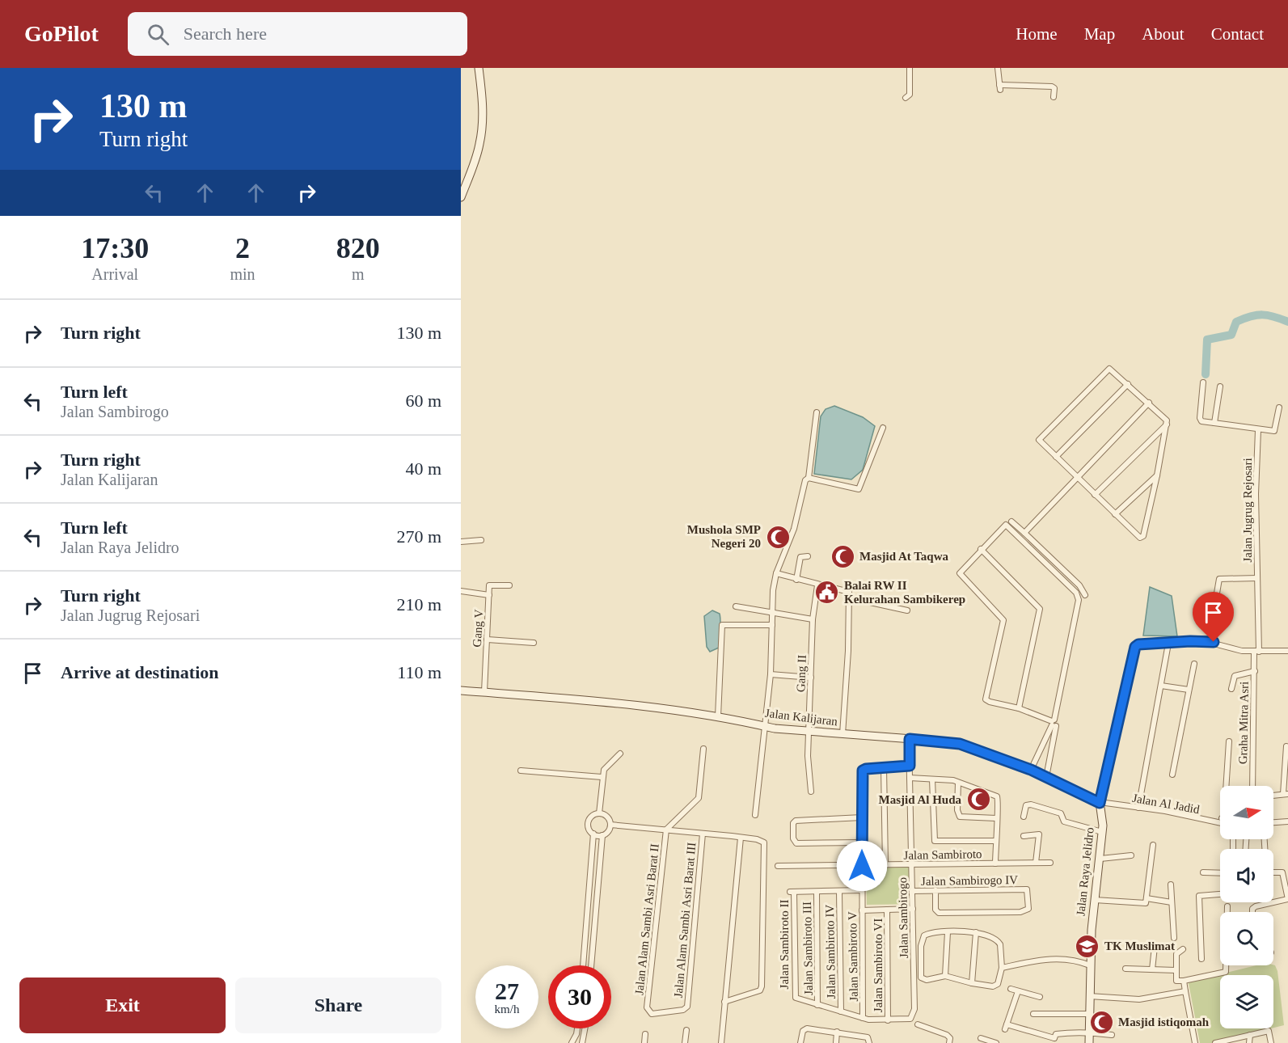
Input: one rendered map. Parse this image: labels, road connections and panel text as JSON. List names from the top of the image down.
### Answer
{
  "streets": {
    "street": [
      "Jalan Jugrug Rejosari",
      "Gang V",
      "Gang II",
      "Jalan Kalijaran",
      "Graha Mitra Asri",
      "Jalan Al Jadid",
      "Jalan Sambiroto",
      "Jalan Raya Jelidro",
      "Jalan Sambirogo IV",
      "Jalan Sambirogo",
      "Jalan Alam Sambi Asri Barat II",
      "Jalan Alam Sambi Asri Barat III",
      "Jalan Sambiroto II",
      "Jalan Sambiroto III",
      "Jalan Sambiroto IV",
      "Jalan Sambiroto V",
      "Jalan Sambiroto VI"
    ]
  },
  "crossings": [
    ["Jalan Jugrug Rejosari", "Graha Mitra Asri"],
    ["Gang V", "Jalan Kalijaran"],
    ["Gang II", "Jalan Kalijaran"],
    ["Jalan Kalijaran", "Jalan Al Jadid"],
    ["Jalan Kalijaran", "Jalan Raya Jelidro"],
    ["Jalan Kalijaran", "Jalan Sambirogo"],
    ["Jalan Al Jadid", "Jalan Raya Jelidro"],
    ["Jalan Sambiroto", "Jalan Sambirogo"],
    ["Jalan Sambiroto", "Jalan Sambiroto V"],
    ["Jalan Sambirogo IV", "Jalan Sambirogo"],
    ["Jalan Sambirogo", "Jalan Sambiroto VI"],
    ["Jalan Alam Sambi Asri Barat II", "Jalan Alam Sambi Asri Barat III"],
    ["Jalan Sambiroto II", "Jalan Sambiroto III"],
    ["Jalan Sambiroto II", "Jalan Sambiroto IV"],
    ["Jalan Sambiroto II", "Jalan Sambiroto V"]
  ],
  "places": {
    "mosque": [
      "Mushola SMP Negeri 20",
      "Masjid At Taqwa",
      "Masjid Al Huda",
      "Masjid istiqomah"
    ],
    "public building": ["Balai RW II Kelurahan Sambikerep"],
    "school or university": ["TK Muslimat"]
  },
  "north": "right",
  "page": {
    "header": "GoPilot",
    "search": "Search here",
    "nav": [
      "Home",
      "Map",
      "About",
      "Contact"
    ],
    "turn": ["130 m", "Turn right"],
    "eta": [
      "17:30",
      "Arrival",
      "2",
      "min",
      "820",
      "m"
    ],
    "list": [
      {
        "name": "Turn right",
        "value": "130 m"
      },
      {
        "name": "Turn left",
        "note": "Jalan Sambirogo",
        "value": "60 m"
      },
      {
        "name": "Turn right",
        "note": "Jalan Kalijaran",
        "value": "40 m"
      },
      {
        "name": "Turn left",
        "note": "Jalan Raya Jelidro",
        "value": "270 m"
      },
      {
        "name": "Turn right",
        "note": "Jalan Jugrug Rejosari",
        "value": "210 m"
      },
      {
        "name": "Arrive at destination",
        "value": "110 m"
      }
    ],
    "speed": "27 km/h",
    "limit": "30",
    "buttons": ["Exit", "Share"]
  }
}
